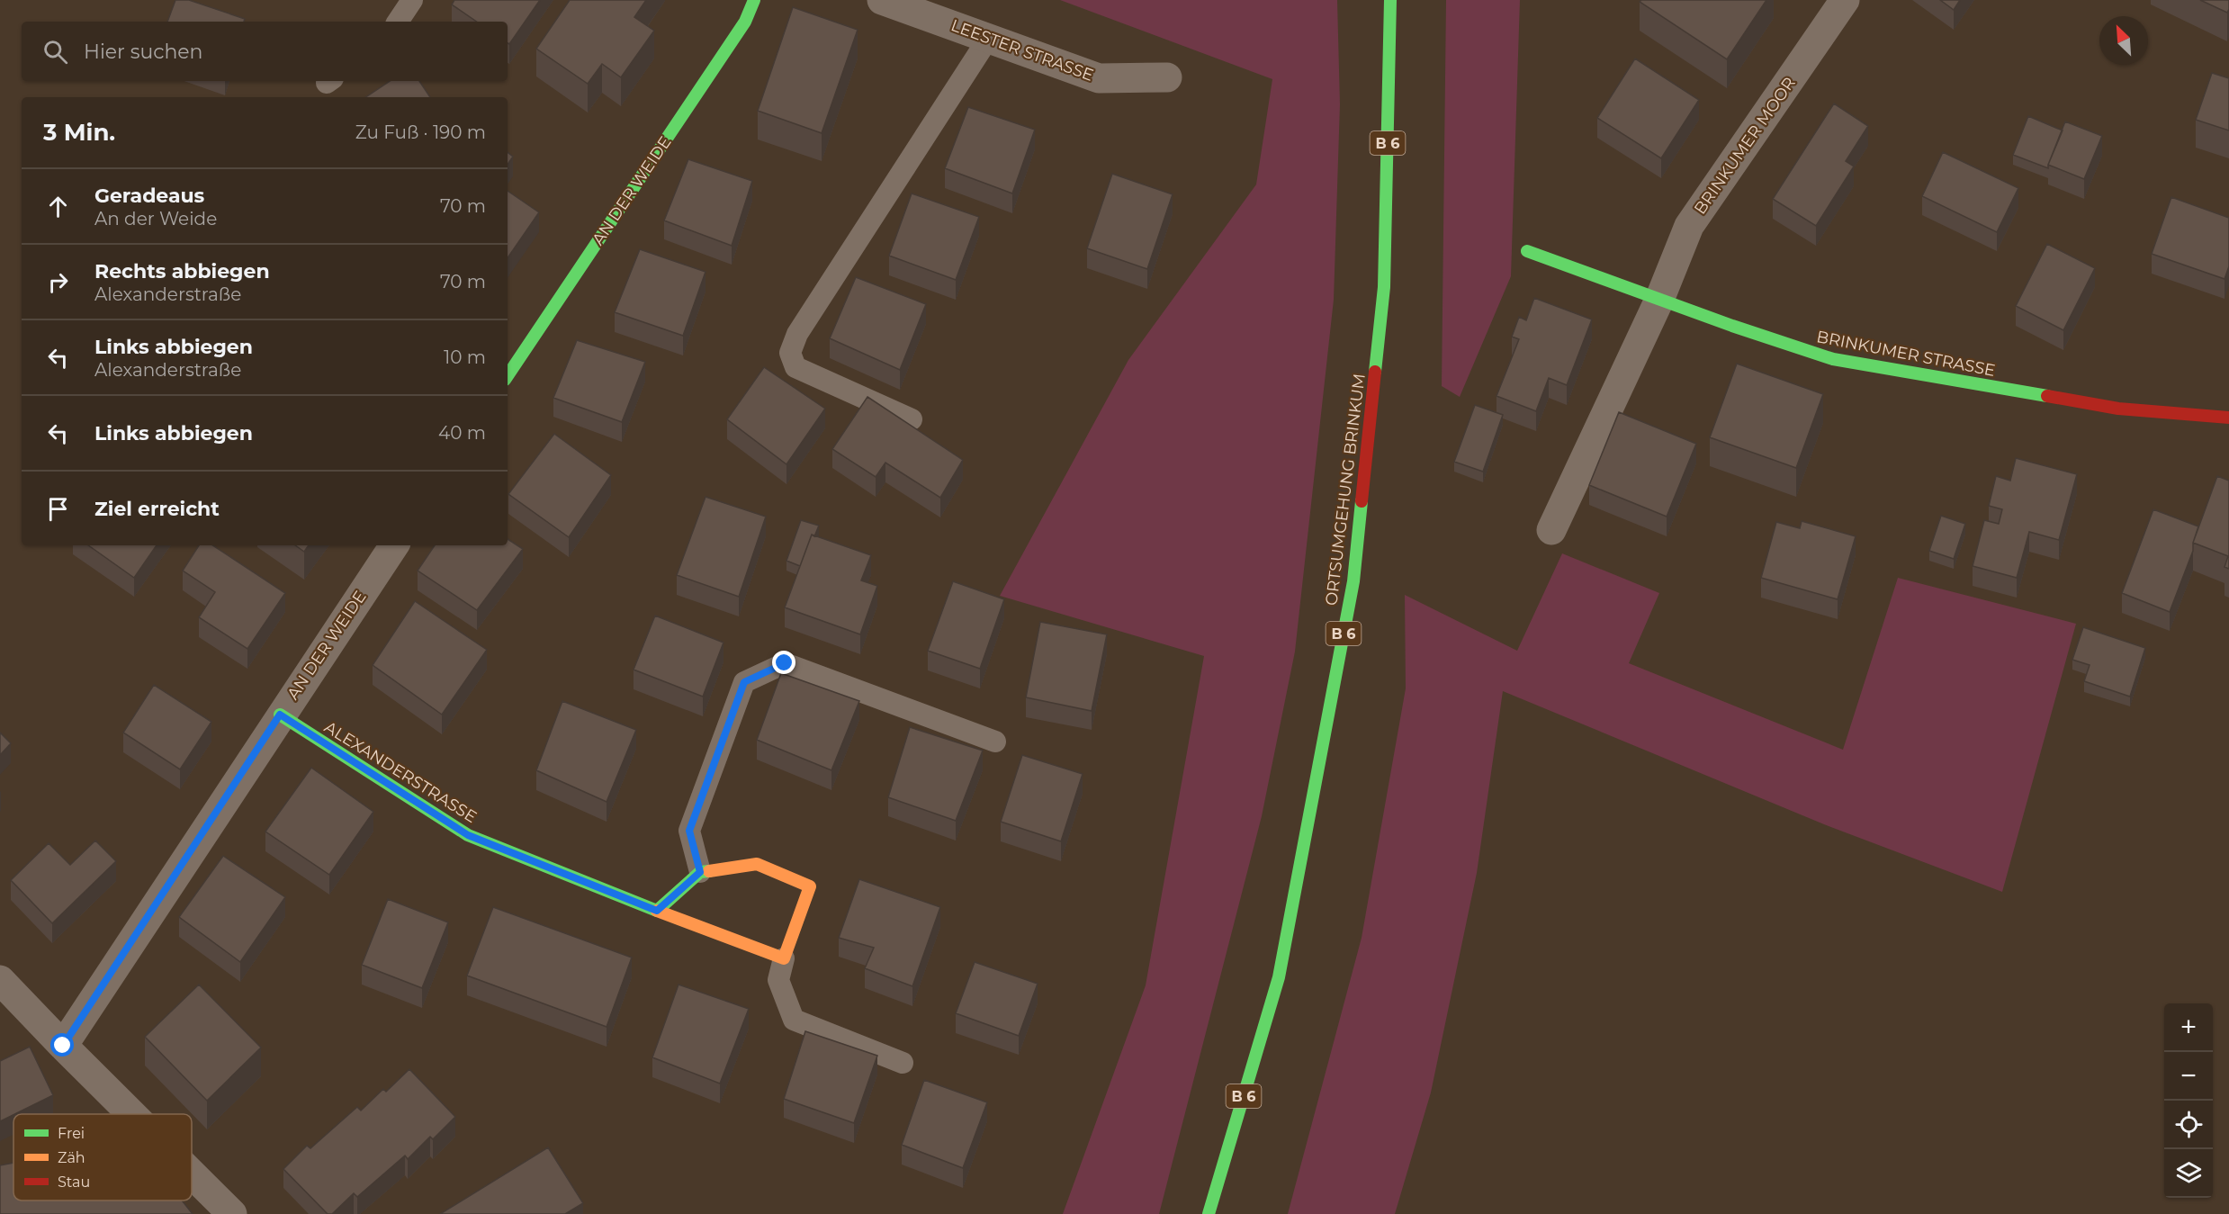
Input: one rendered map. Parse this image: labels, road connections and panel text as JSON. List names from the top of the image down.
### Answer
{
  "streets": {
    "main road": [
      "B 6",
      "AN DER WEIDE",
      "BRINKUMER STRASSE",
      "ORTSUMGEHUNG BRINKUM",
      "ALEXANDERSTRASSE"
    ],
    "street": ["LEESTER STRASSE", "BRINKUMER MOOR"]
  },
  "crossings": [
    ["BRINKUMER MOOR", "BRINKUMER STRASSE"],
    ["AN DER WEIDE", "ALEXANDERSTRASSE"]
  ],
  "legend": ["Frei", "Zäh", "Stau"],
  "north": "top left",
  "page": {
    "search": "Hier suchen",
    "heading": ["3 Min.", "Zu Fuß · 190 m"],
    "list": [
      ["Geradeaus", "An der Weide", "70 m"],
      ["Rechts abbiegen", "Alexanderstraße", "70 m"],
      ["Links abbiegen", "Alexanderstraße", "10 m"],
      ["Links abbiegen", "40 m"],
      "Ziel erreicht"
    ],
    "map_buttons": ["+", "−"]
  }
}
